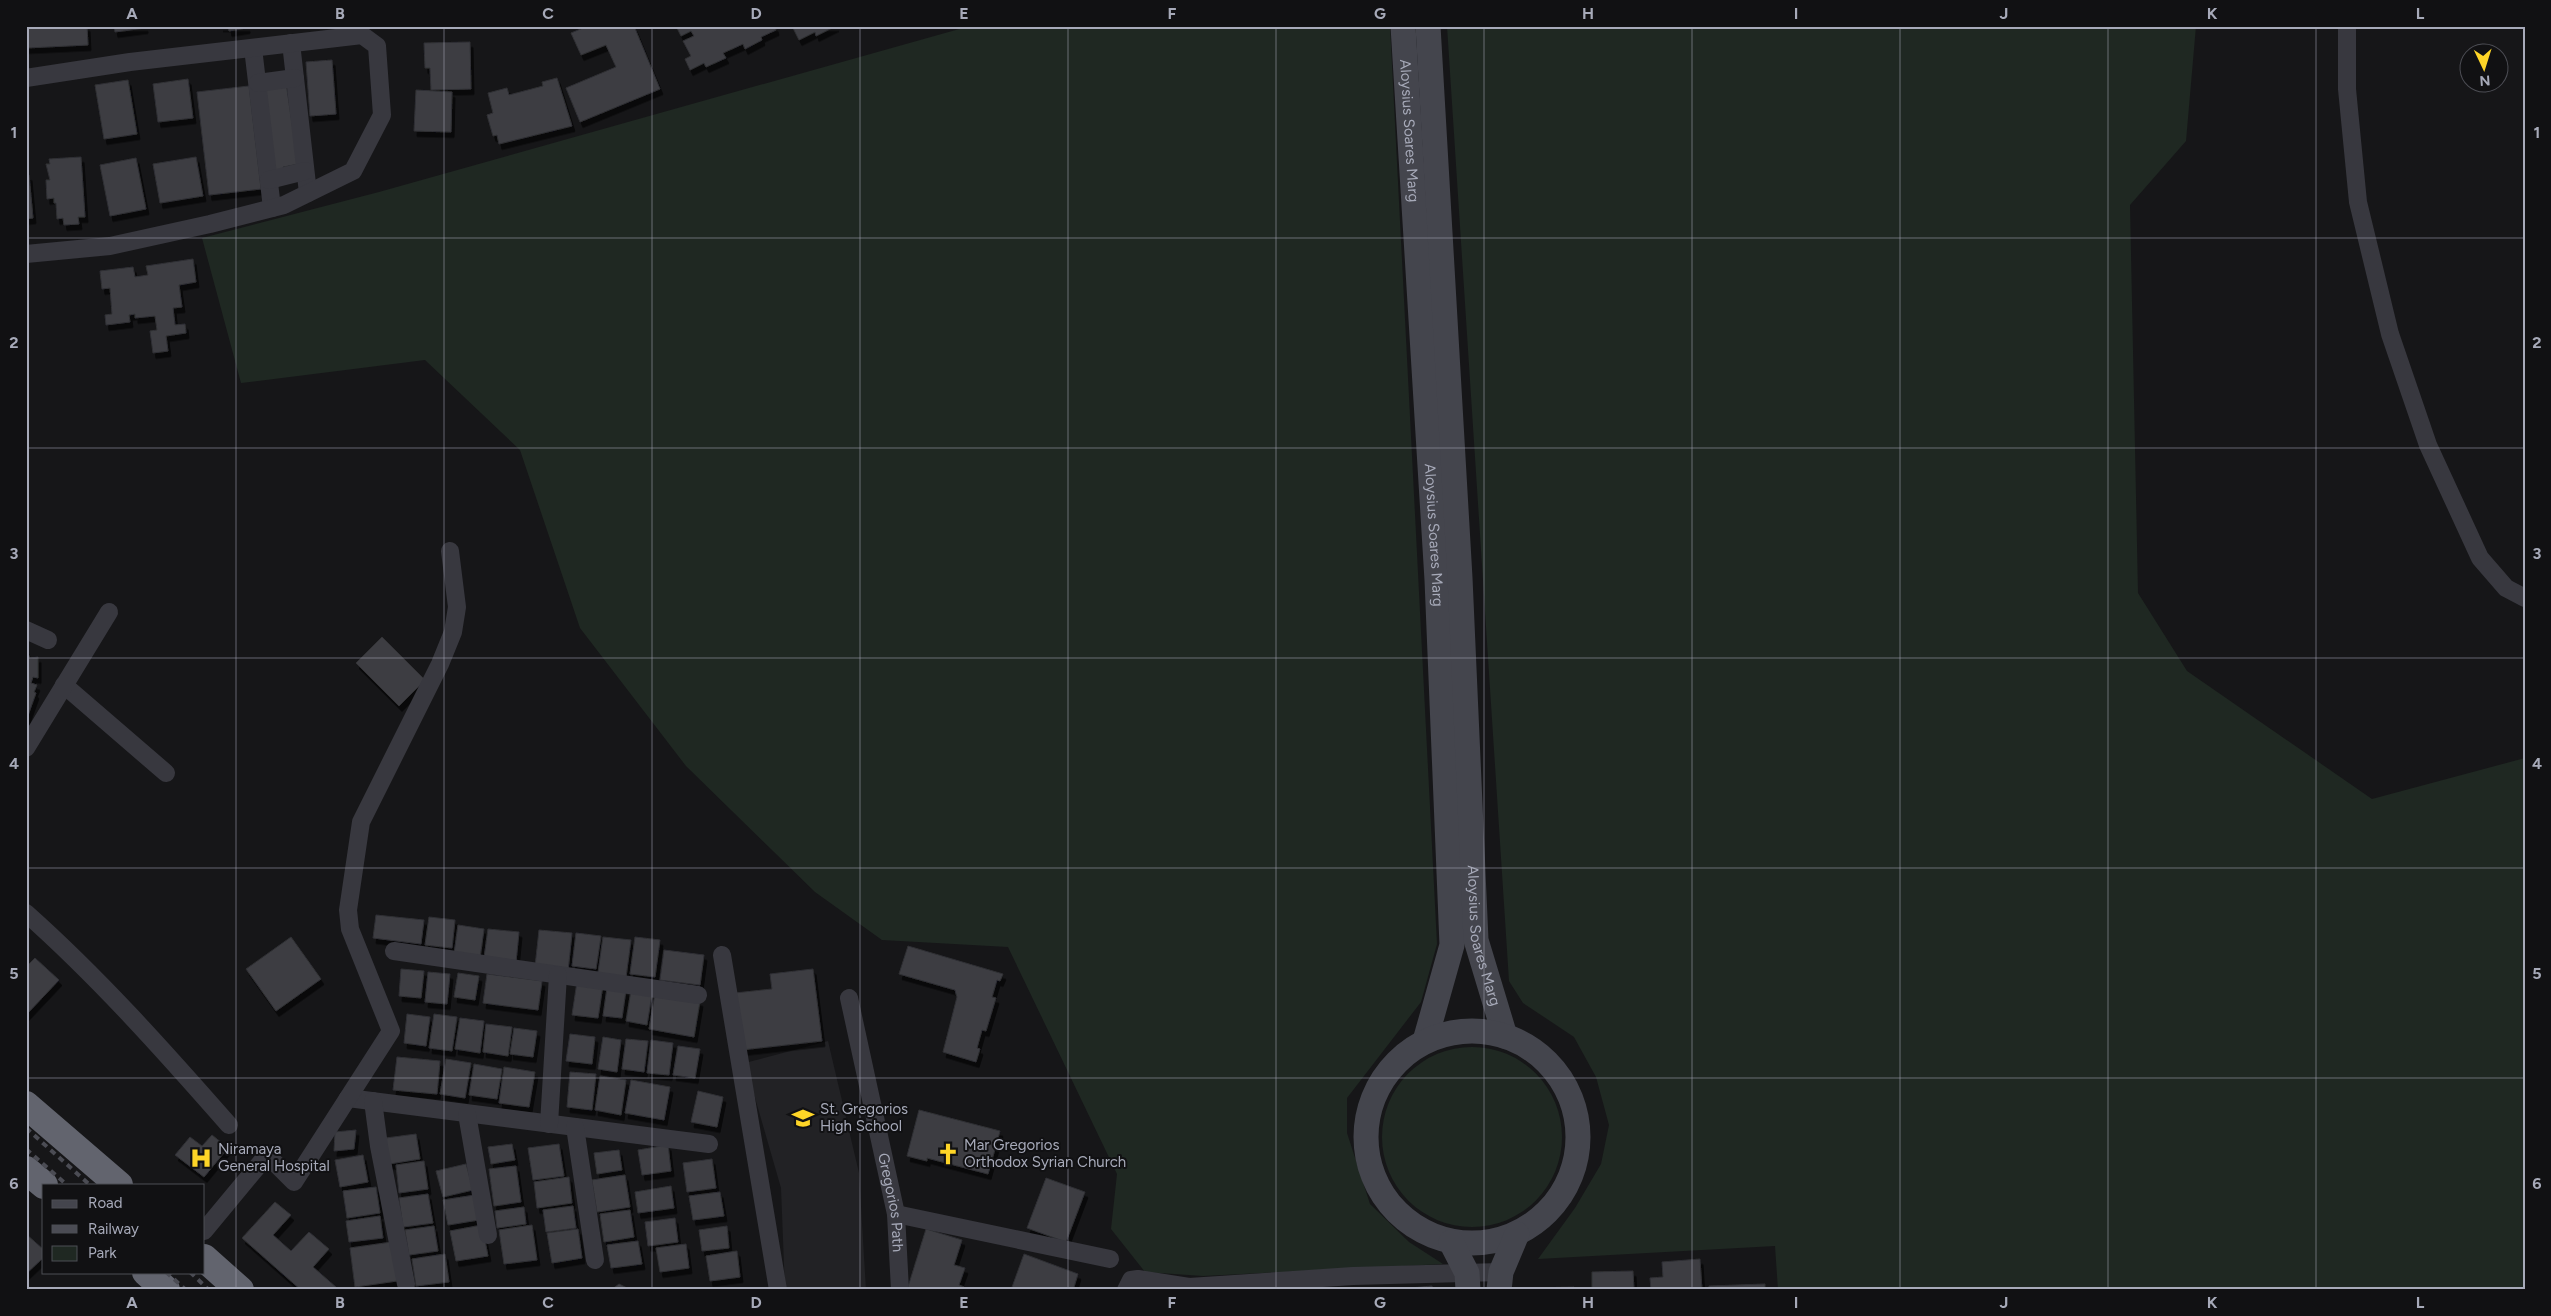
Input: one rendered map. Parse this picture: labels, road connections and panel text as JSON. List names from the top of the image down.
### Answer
{
  "streets": {
    "main road": ["Aloysius Soares Marg"],
    "street": ["Gregorios Path"]
  },
  "places": {
    "school or university": ["St. Gregorios High School"],
    "church": ["Mar Gregorios Orthodox Syrian Church"],
    "hospital": ["Niramaya General Hospital"]
  },
  "legend": ["Road", "Railway", "Park"],
  "north": "bottom",
  "grid": {
    "columns": [
      "A",
      "B",
      "C",
      "D",
      "E",
      "F",
      "G",
      "H",
      "I",
      "J",
      "K",
      "L"
    ],
    "rows": [
      "1",
      "2",
      "3",
      "4",
      "5",
      "6"
    ]
  }
}
